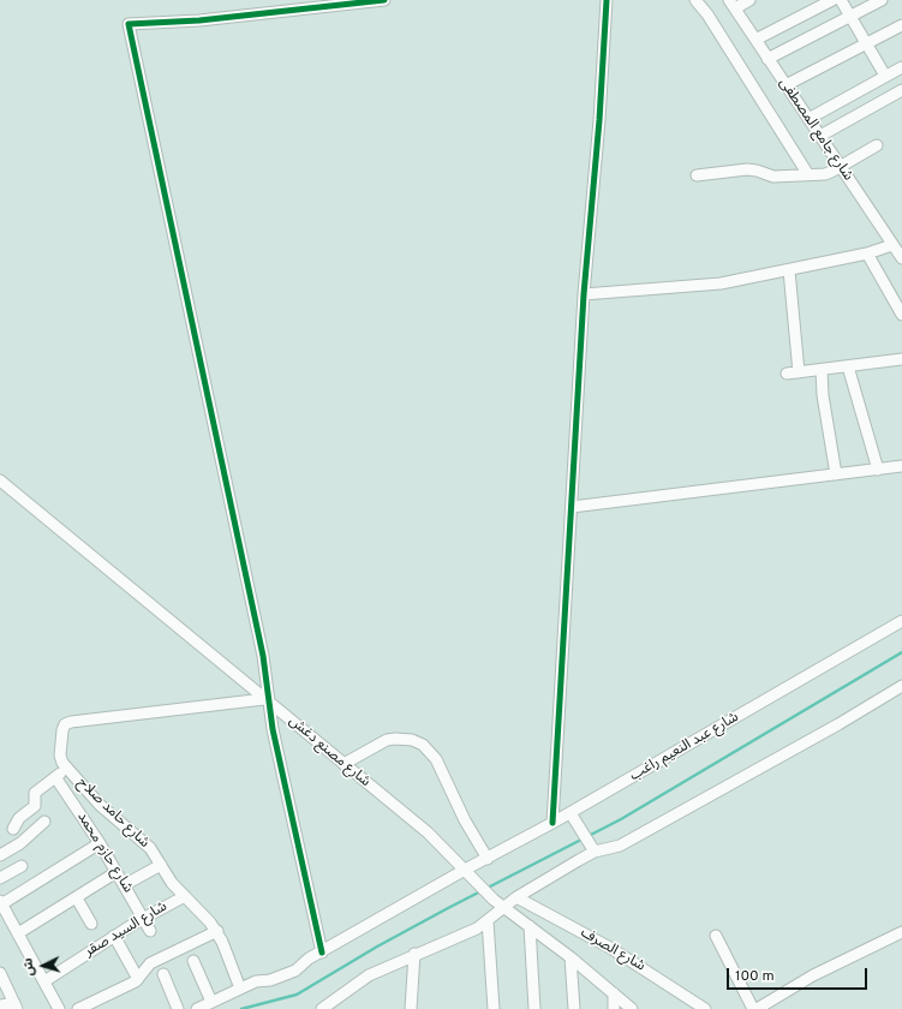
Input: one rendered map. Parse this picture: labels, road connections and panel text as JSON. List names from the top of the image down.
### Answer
{
  "streets": {
    "street": [
      "شارع جامع المصطفى",
      "شارع عبد النعيم راغب",
      "شارع مصنع دغش",
      "شارع حامد صلاح",
      "شارع حازم محمد",
      "شارع السيد صقر",
      "شارع الصرف"
    ]
  },
  "crossings": [
    ["شارع عبد النعيم راغب", "شارع مصنع دغش"],
    ["شارع عبد النعيم راغب", "شارع حامد صلاح"],
    ["شارع مصنع دغش", "شارع حامد صلاح"],
    ["شارع حامد صلاح", "شارع السيد صقر"],
    ["شارع حازم محمد", "شارع السيد صقر"]
  ],
  "scale_bar": "100 m",
  "north": "left"
}
